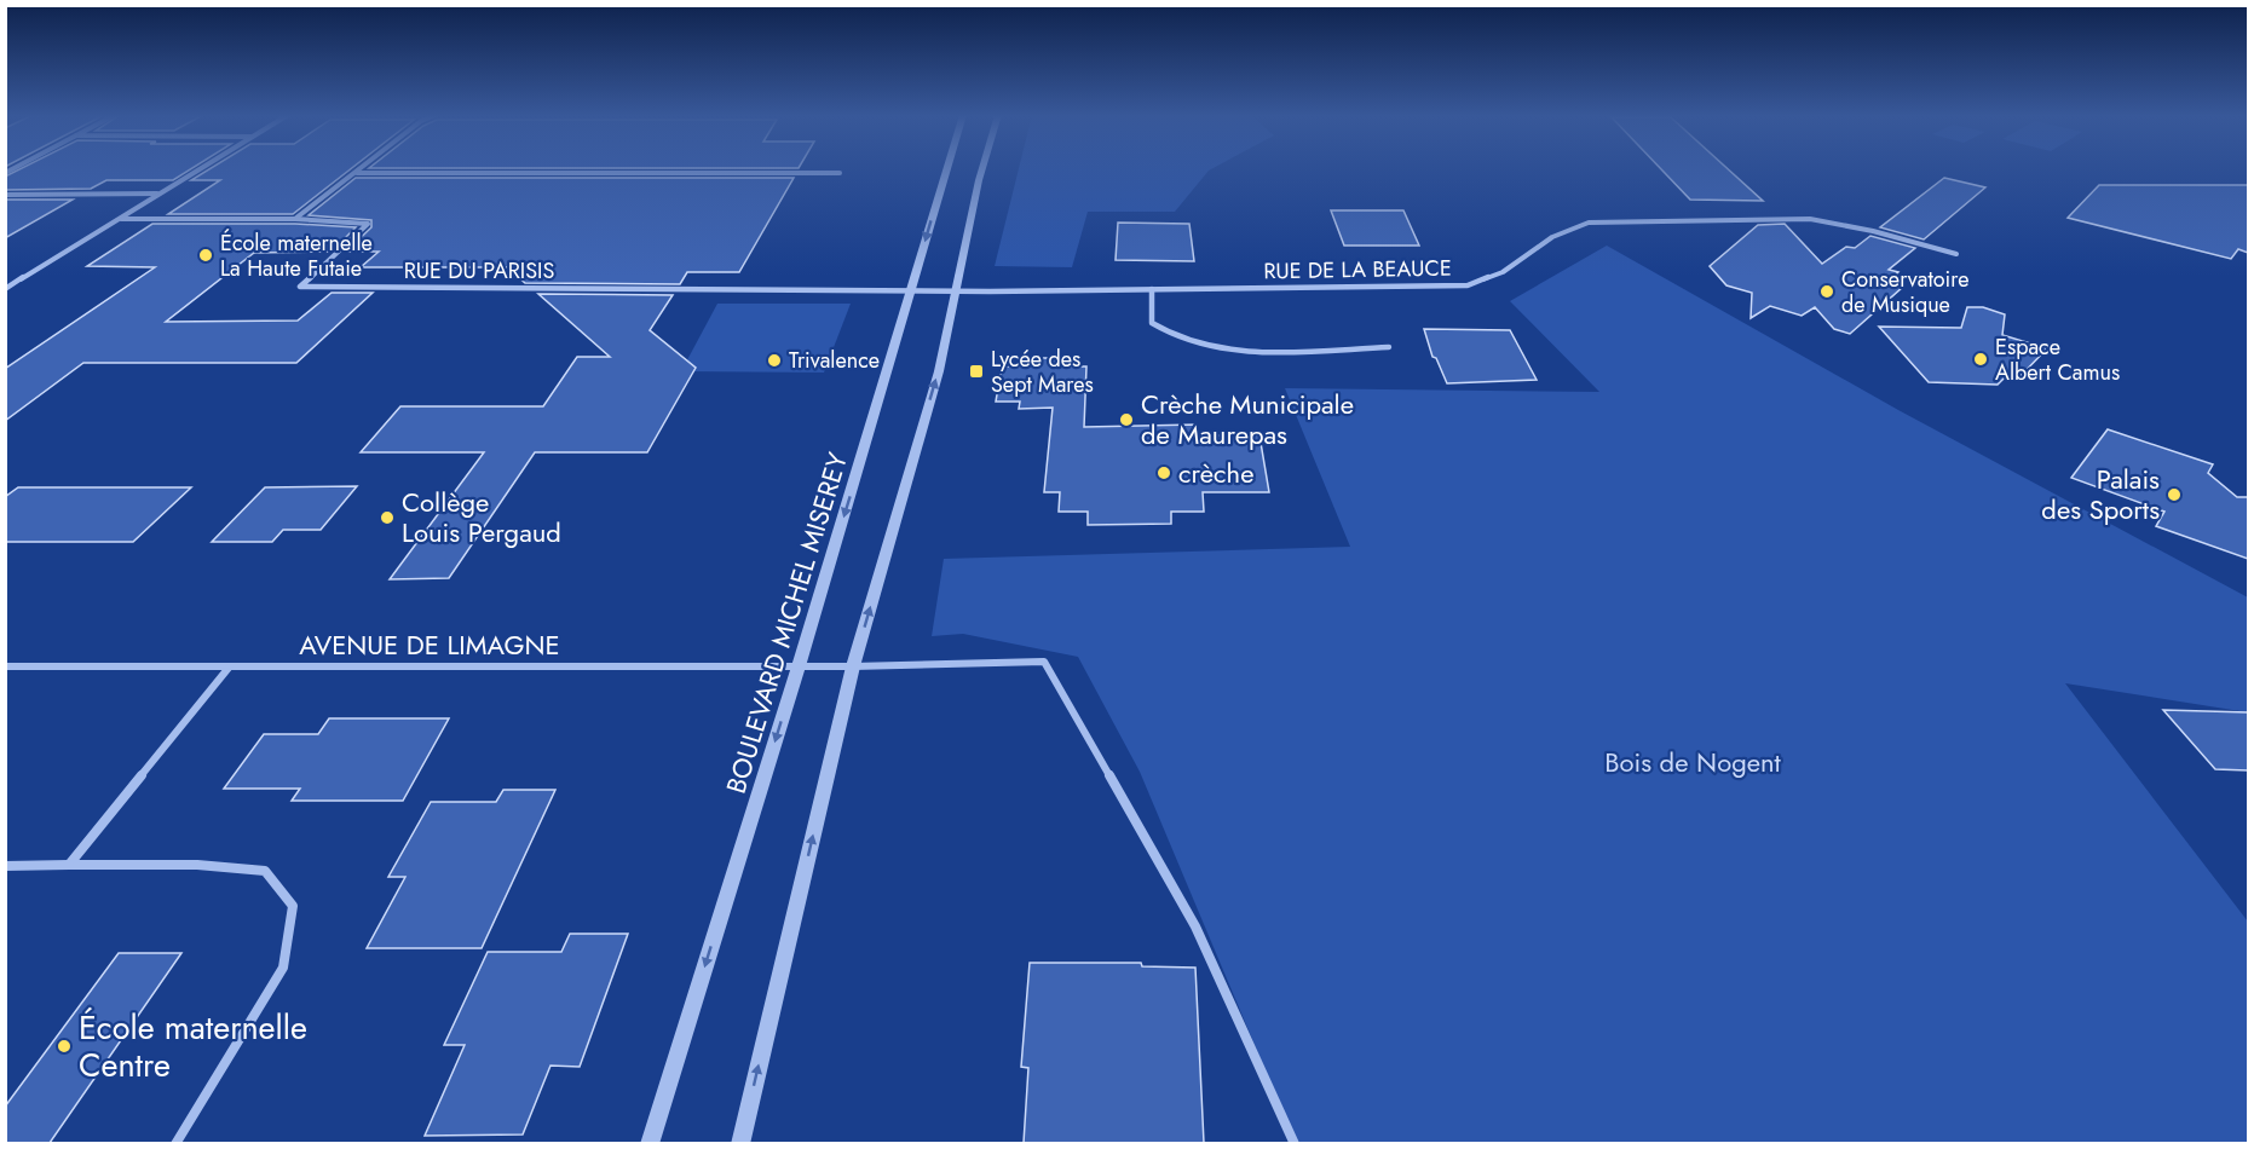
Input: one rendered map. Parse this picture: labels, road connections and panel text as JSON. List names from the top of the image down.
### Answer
{
  "streets": {
    "street": [
      "RUE DE LA BEAUCE",
      "RUE DU PARISIS",
      "BOULEVARD MICHEL MISEREY",
      "AVENUE DE LIMAGNE"
    ]
  },
  "crossings": [
    ["RUE DE LA BEAUCE", "RUE DU PARISIS"],
    ["RUE DU PARISIS", "BOULEVARD MICHEL MISEREY"],
    ["BOULEVARD MICHEL MISEREY", "AVENUE DE LIMAGNE"]
  ],
  "parks": ["Bois de Nogent"],
  "places": {
    "other": [
      "École maternelle La Haute Futaie",
      "Conservatoire de Musique",
      "Espace Albert Camus",
      "Trivalence",
      "Crèche Municipale de Maurepas",
      "crèche",
      "Palais des Sports",
      "Collège Louis Pergaud",
      "École maternelle Centre"
    ],
    "transit": ["Lycée des Sept Mares"]
  }
}
